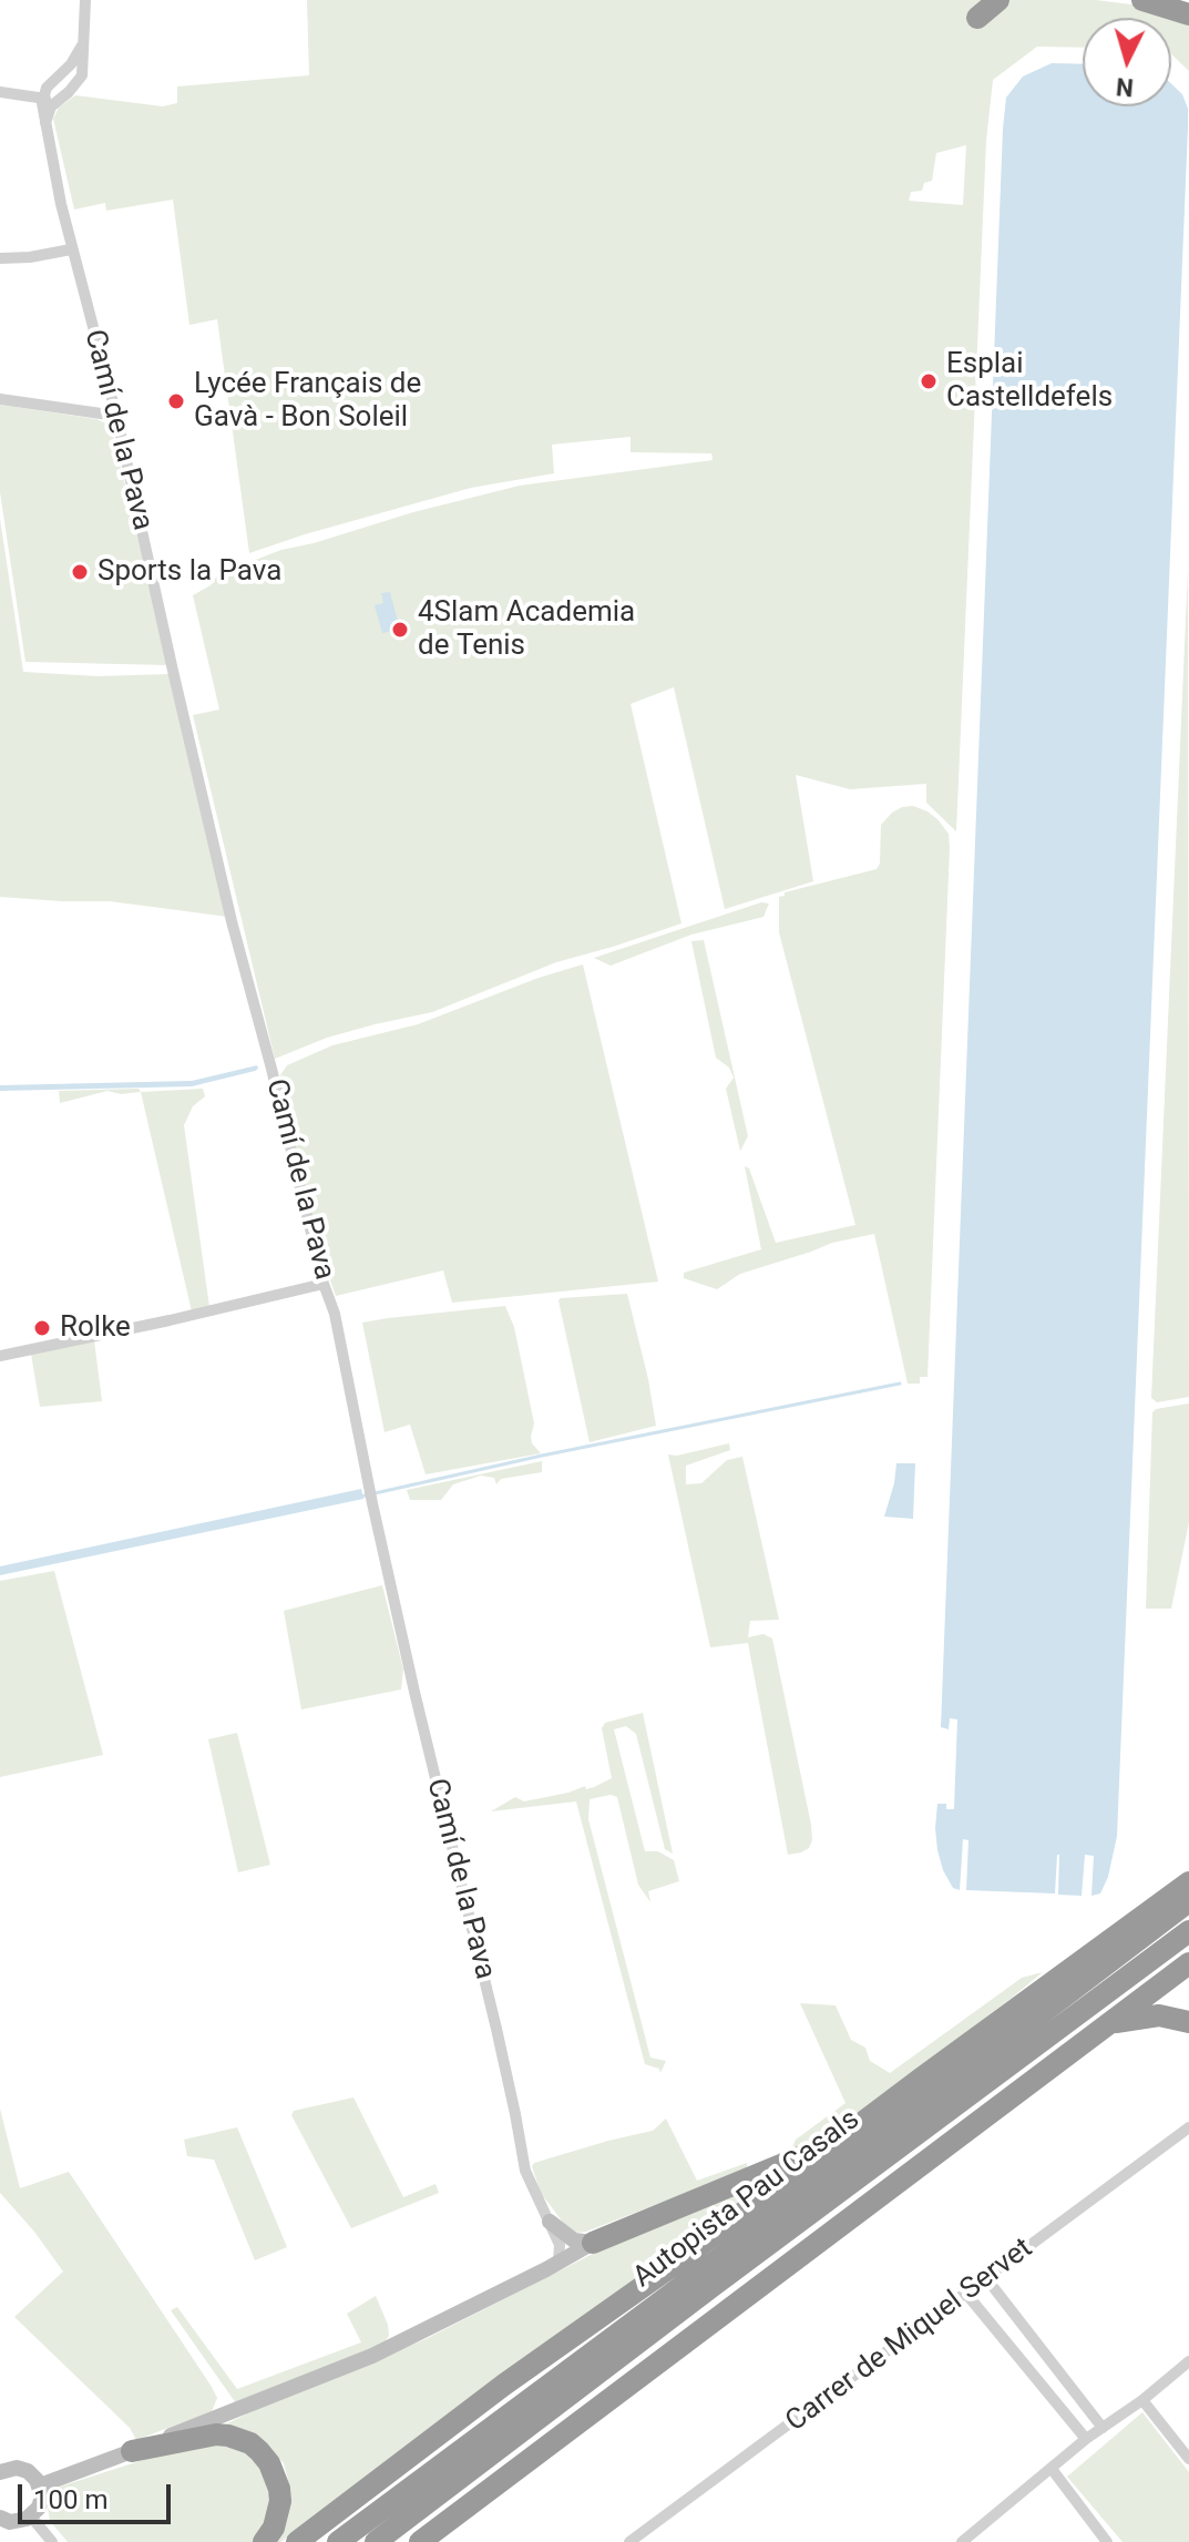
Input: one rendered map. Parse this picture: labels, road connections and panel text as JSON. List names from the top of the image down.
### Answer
{
  "streets": {
    "highway": ["Autopista Pau Casals"],
    "street": ["Camí de la Pava", "Carrer de Miquel Servet"]
  },
  "places": [
    "Esplai Castelldefels",
    "Lycée Français de Gavà - Bon Soleil",
    "Sports la Pava",
    "4Slam Academia de Tenis",
    "Rolke"
  ],
  "scale_bar": "100 m",
  "north": "bottom"
}
